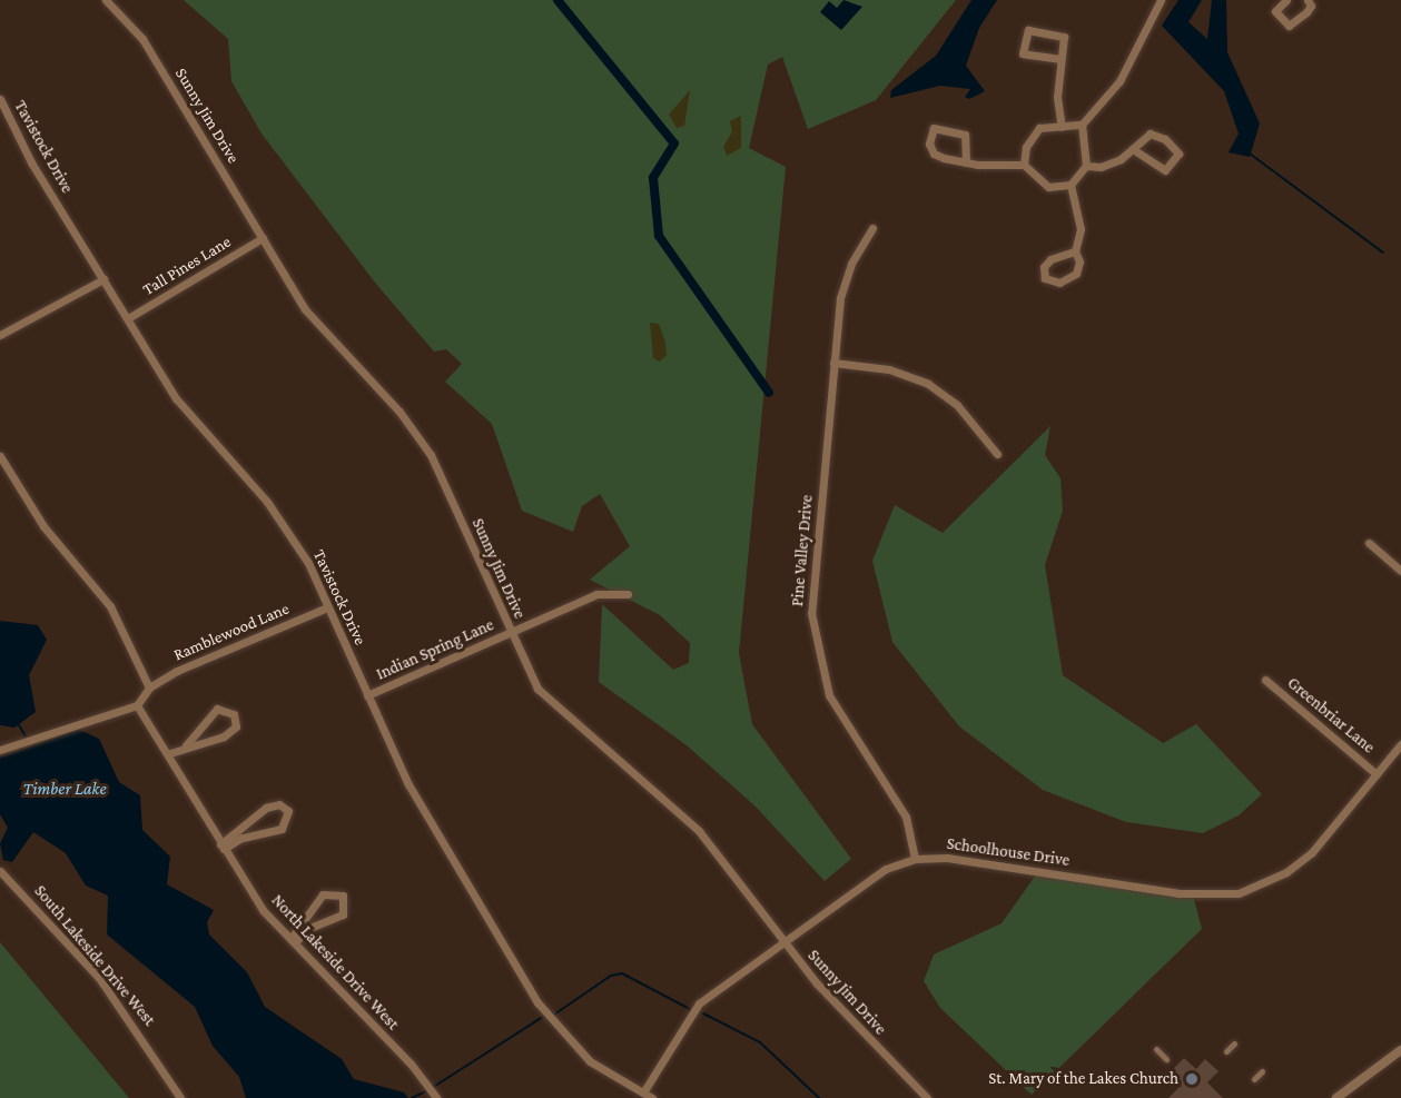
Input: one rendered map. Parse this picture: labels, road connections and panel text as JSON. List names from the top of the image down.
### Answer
{
  "streets": {
    "street": [
      "Sunny Jim Drive",
      "Tavistock Drive",
      "Tall Pines Lane",
      "Pine Valley Drive",
      "Ramblewood Lane",
      "Indian Spring Lane",
      "Greenbriar Lane",
      "Schoolhouse Drive",
      "South Lakeside Drive West",
      "North Lakeside Drive West"
    ]
  },
  "crossings": [
    ["Sunny Jim Drive", "Tall Pines Lane"],
    ["Sunny Jim Drive", "Indian Spring Lane"],
    ["Sunny Jim Drive", "Schoolhouse Drive"],
    ["Tavistock Drive", "Tall Pines Lane"],
    ["Tavistock Drive", "Ramblewood Lane"],
    ["Tavistock Drive", "Indian Spring Lane"],
    ["Tavistock Drive", "Schoolhouse Drive"],
    ["Pine Valley Drive", "Schoolhouse Drive"],
    ["Greenbriar Lane", "Schoolhouse Drive"]
  ],
  "water": ["Timber Lake"],
  "places": ["St. Mary of the Lakes Church"]
}
